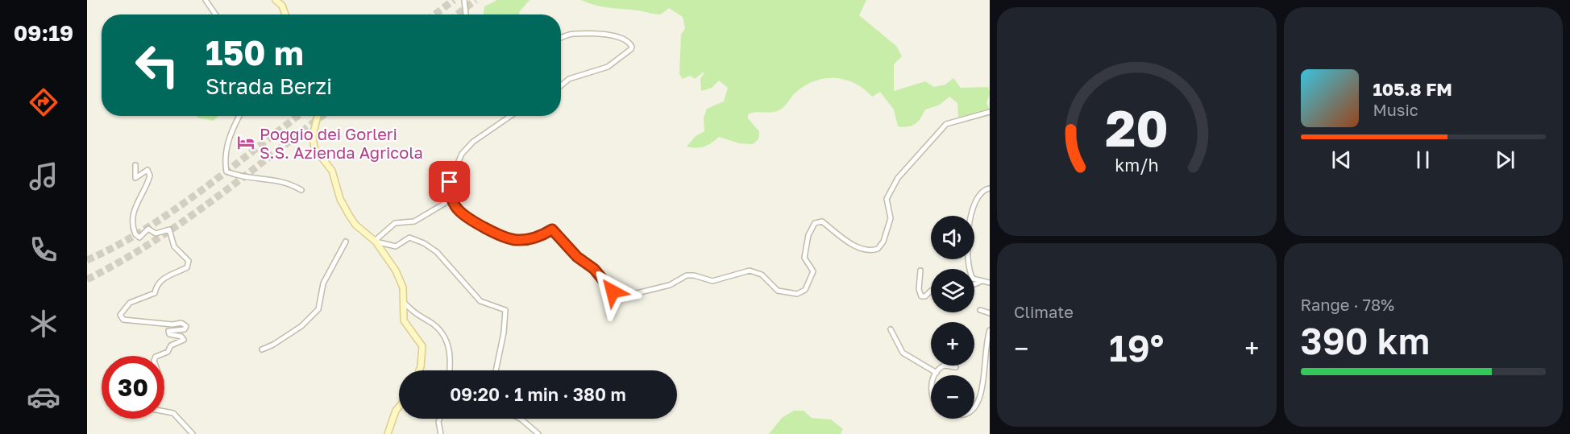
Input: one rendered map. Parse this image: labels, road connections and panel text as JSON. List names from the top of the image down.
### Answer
{
  "places": {
    "hotel": ["Poggio dei Gorleri S.S. Azienda Agricola"]
  },
  "page": {
    "tabs": "09:19",
    "turn": ["150 m", "Strada Berzi"],
    "song": ["105.8 FM", "Music"],
    "map_buttons": ["+", "−"],
    "tile": [
      "Climate",
      ["Range · 78%", "390 km"]
    ],
    "heat": ["−", "19°", "+"],
    "limit": "30",
    "trip": "09:20 · 1 min · 380 m",
    "gauge": ["20", "km/h"]
  }
}
